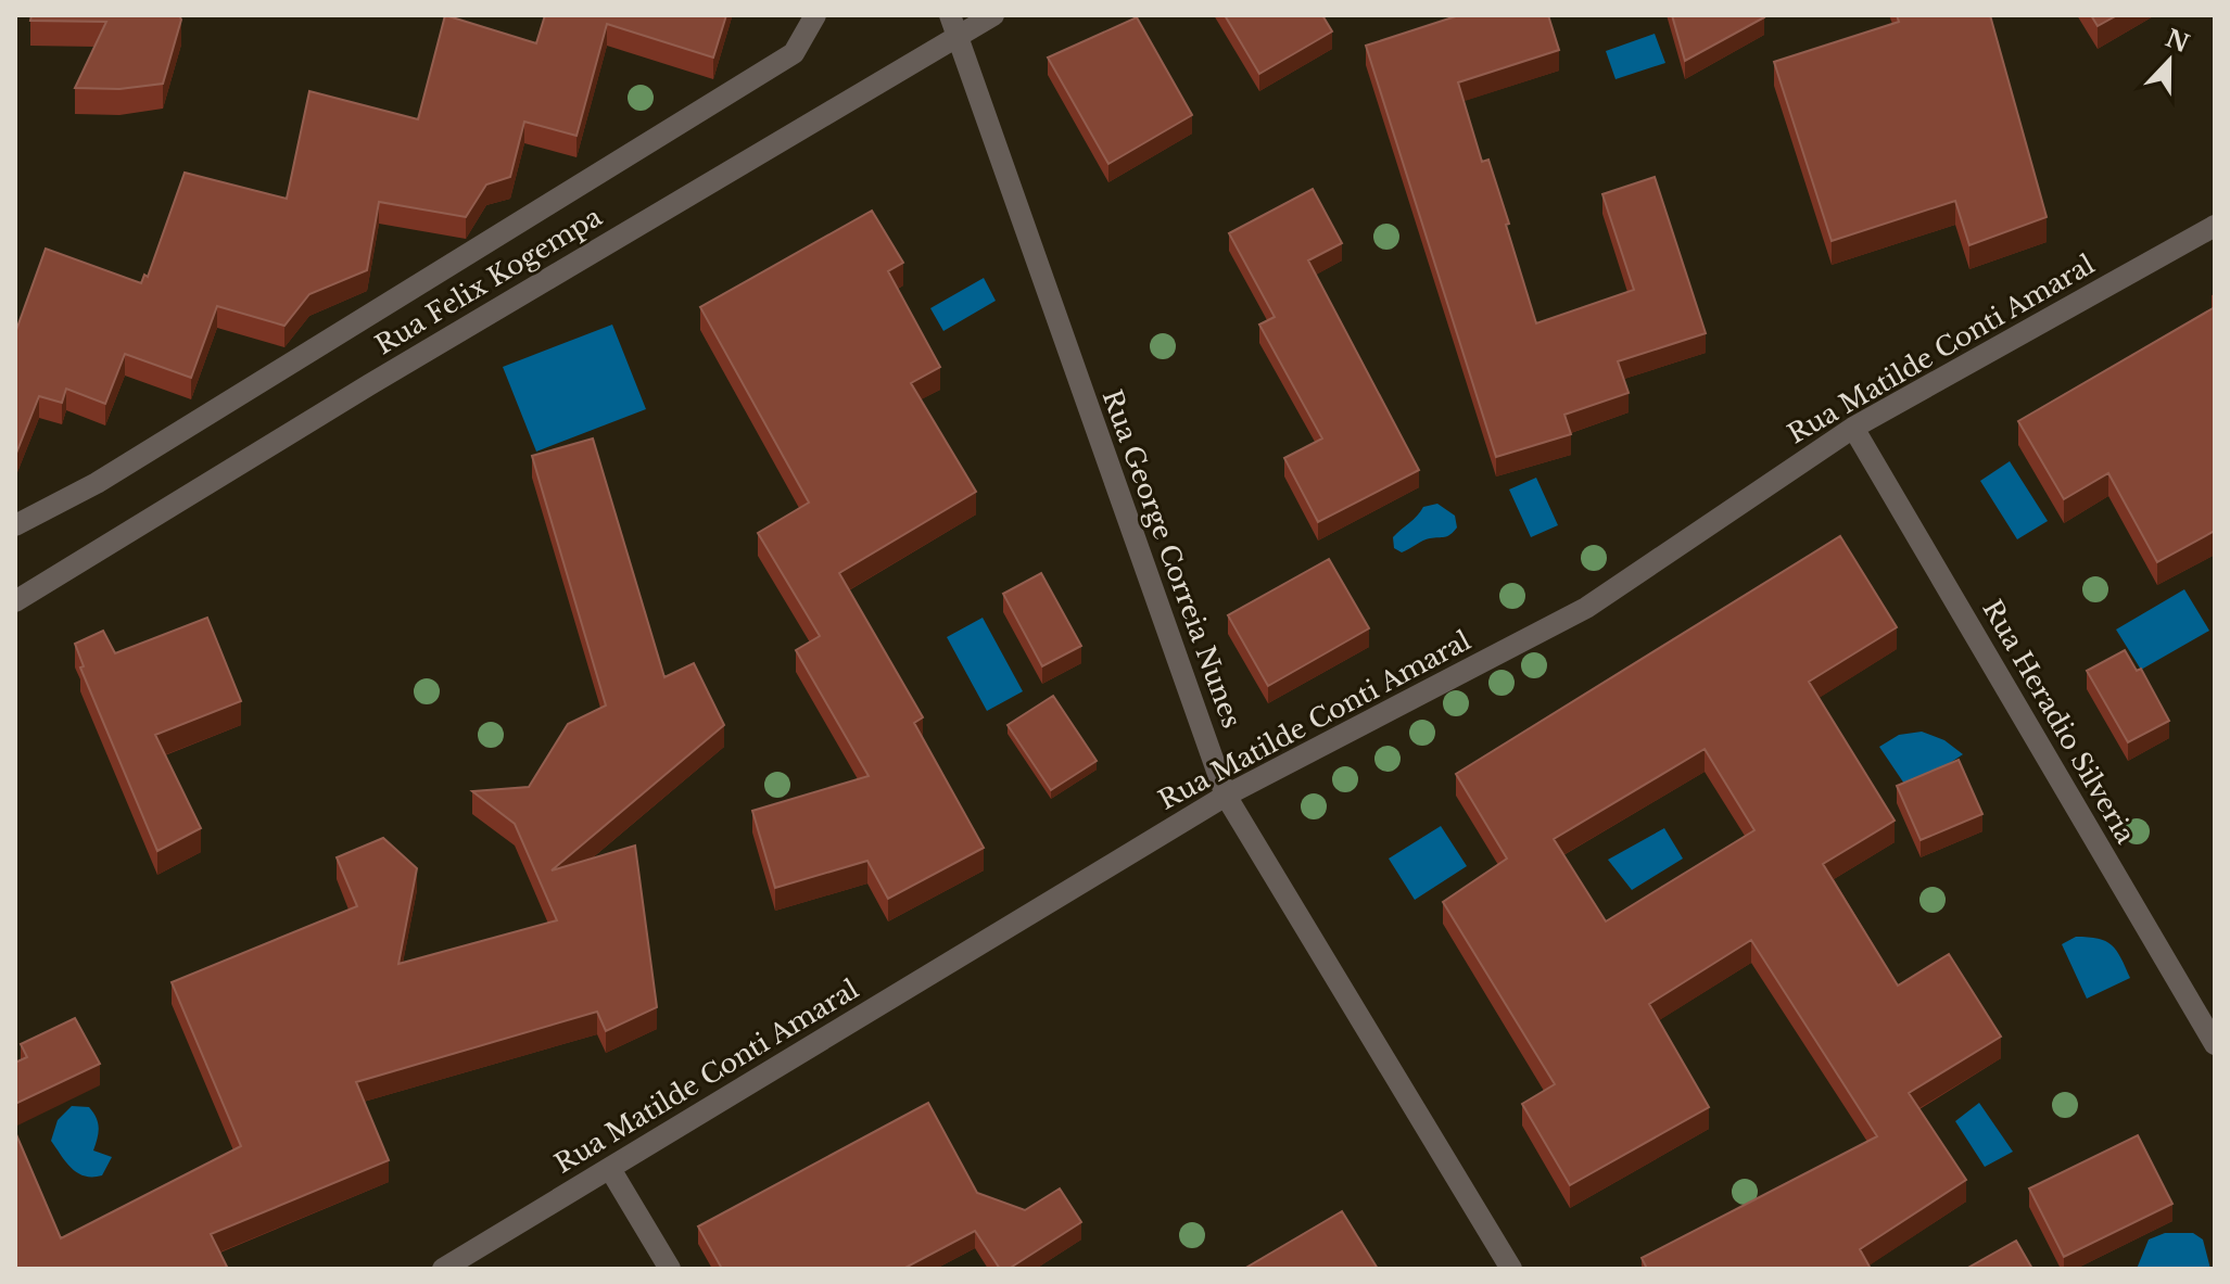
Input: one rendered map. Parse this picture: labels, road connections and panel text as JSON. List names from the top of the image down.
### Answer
{
  "streets": {
    "street": [
      "Rua Felix Kogempa",
      "Rua Matilde Conti Amaral",
      "Rua George Correia Nunes",
      "Rua Heradio Silveria"
    ]
  },
  "crossings": [
    ["Rua Felix Kogempa", "Rua George Correia Nunes"],
    ["Rua Matilde Conti Amaral", "Rua George Correia Nunes"],
    ["Rua Matilde Conti Amaral", "Rua Heradio Silveria"]
  ],
  "north": "top"
}
